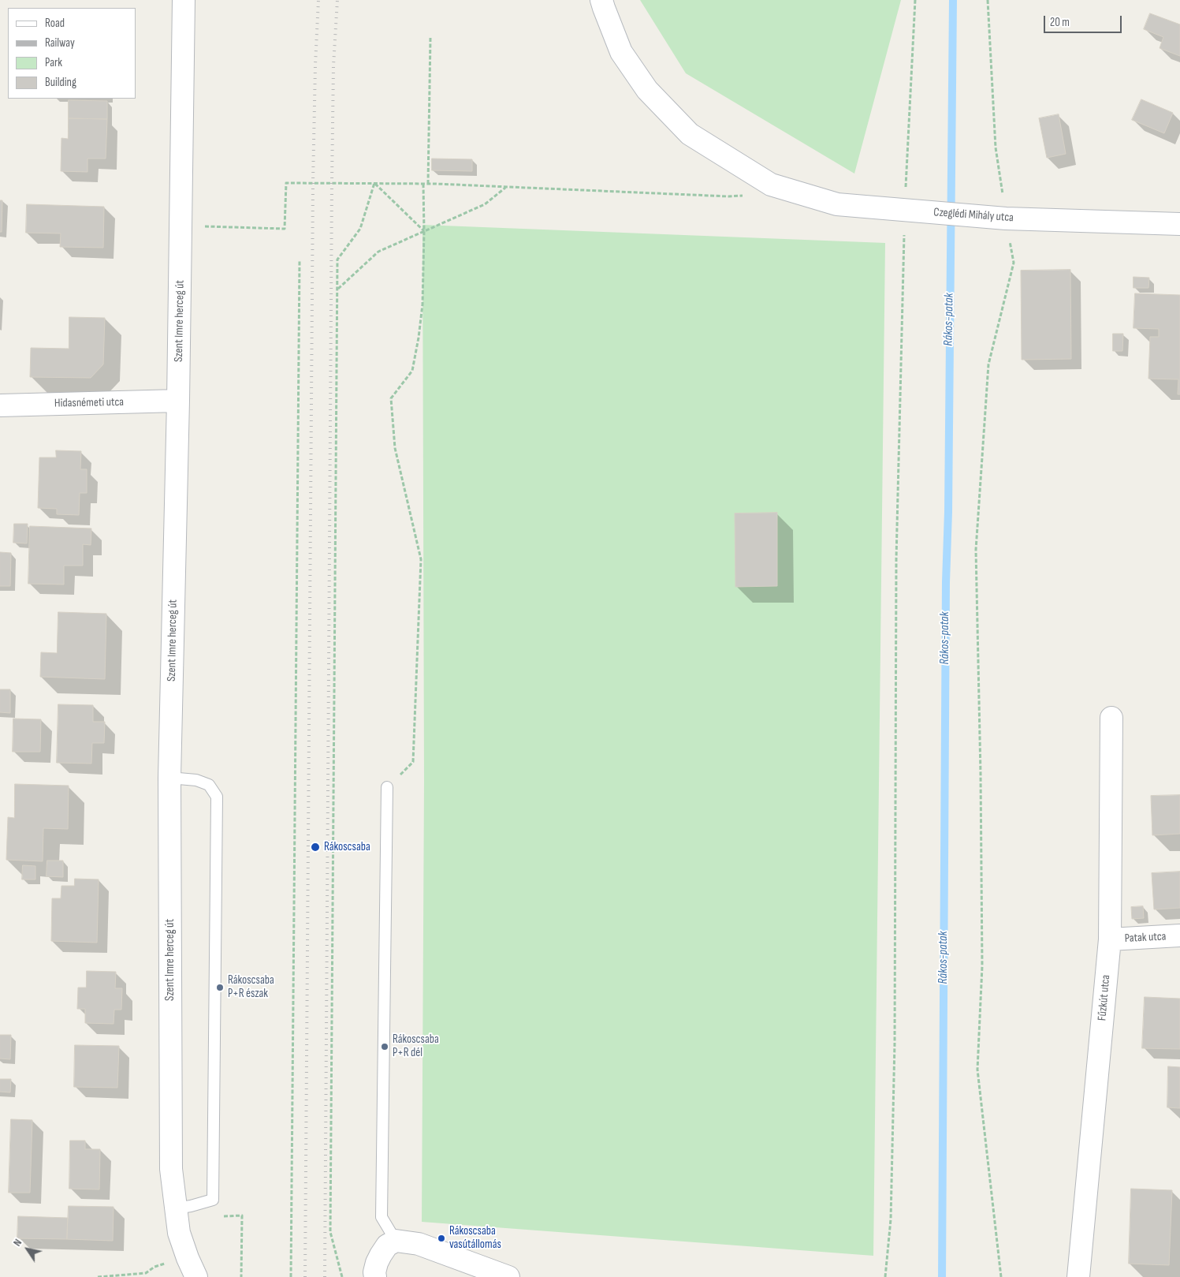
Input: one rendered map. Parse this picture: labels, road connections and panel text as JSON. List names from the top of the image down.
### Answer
{
  "streets": {
    "street": [
      "Czeglédi Mihály utca",
      "Szent Imre herceg út",
      "Hidasnémeti utca",
      "Patak utca",
      "Fűzkút utca"
    ]
  },
  "crossings": [
    ["Szent Imre herceg út", "Hidasnémeti utca"],
    ["Patak utca", "Fűzkút utca"]
  ],
  "water": ["Rákos-patak"],
  "places": [
    "Rákoscsaba",
    "Rákoscsaba P+R észak",
    "Rákoscsaba P+R dél",
    "Rákoscsaba vasútállomás"
  ],
  "legend": [
    "Road",
    "Railway",
    "Park",
    "Building"
  ],
  "scale_bar": "20 m",
  "north": "top left"
}
